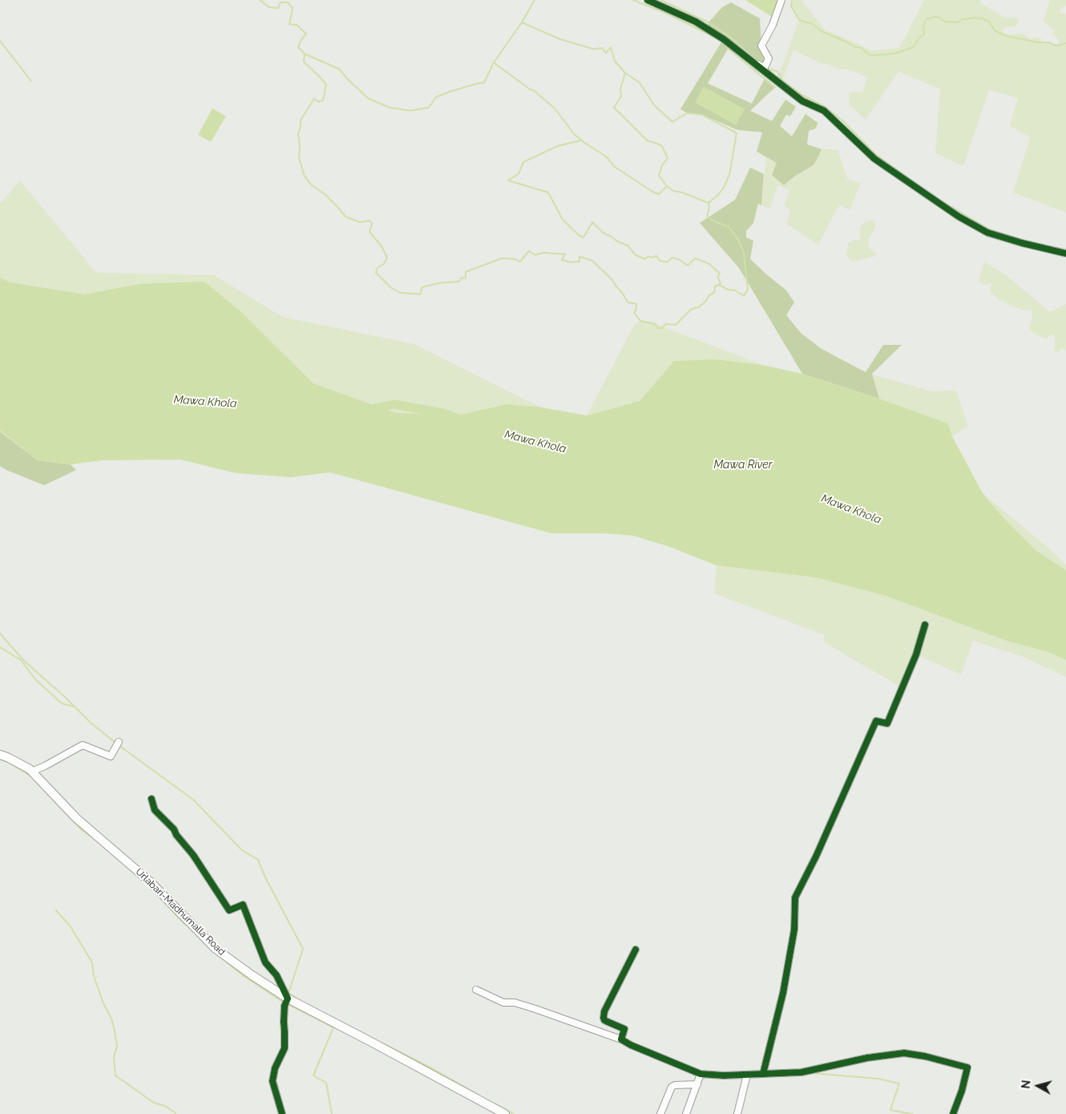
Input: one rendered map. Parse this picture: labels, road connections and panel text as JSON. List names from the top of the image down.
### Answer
{
  "streets": {
    "main road": ["Urlabari-Madhumalla Road"]
  },
  "water": ["Mawa Khola", "Mawa River"],
  "north": "left"
}
